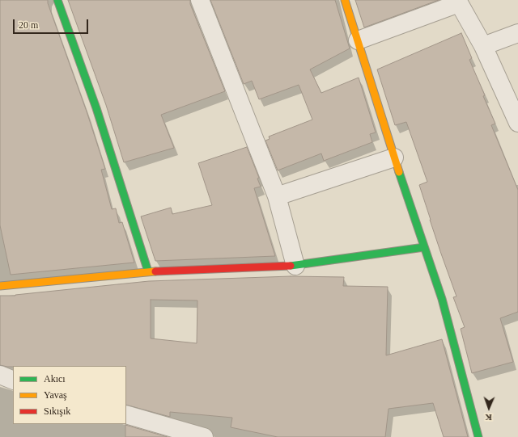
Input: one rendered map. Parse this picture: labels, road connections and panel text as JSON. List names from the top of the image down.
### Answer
{
  "legend": ["Akıcı", "Yavaş", "Sıkışık"],
  "scale_bar": "20 m",
  "north": "bottom"
}
